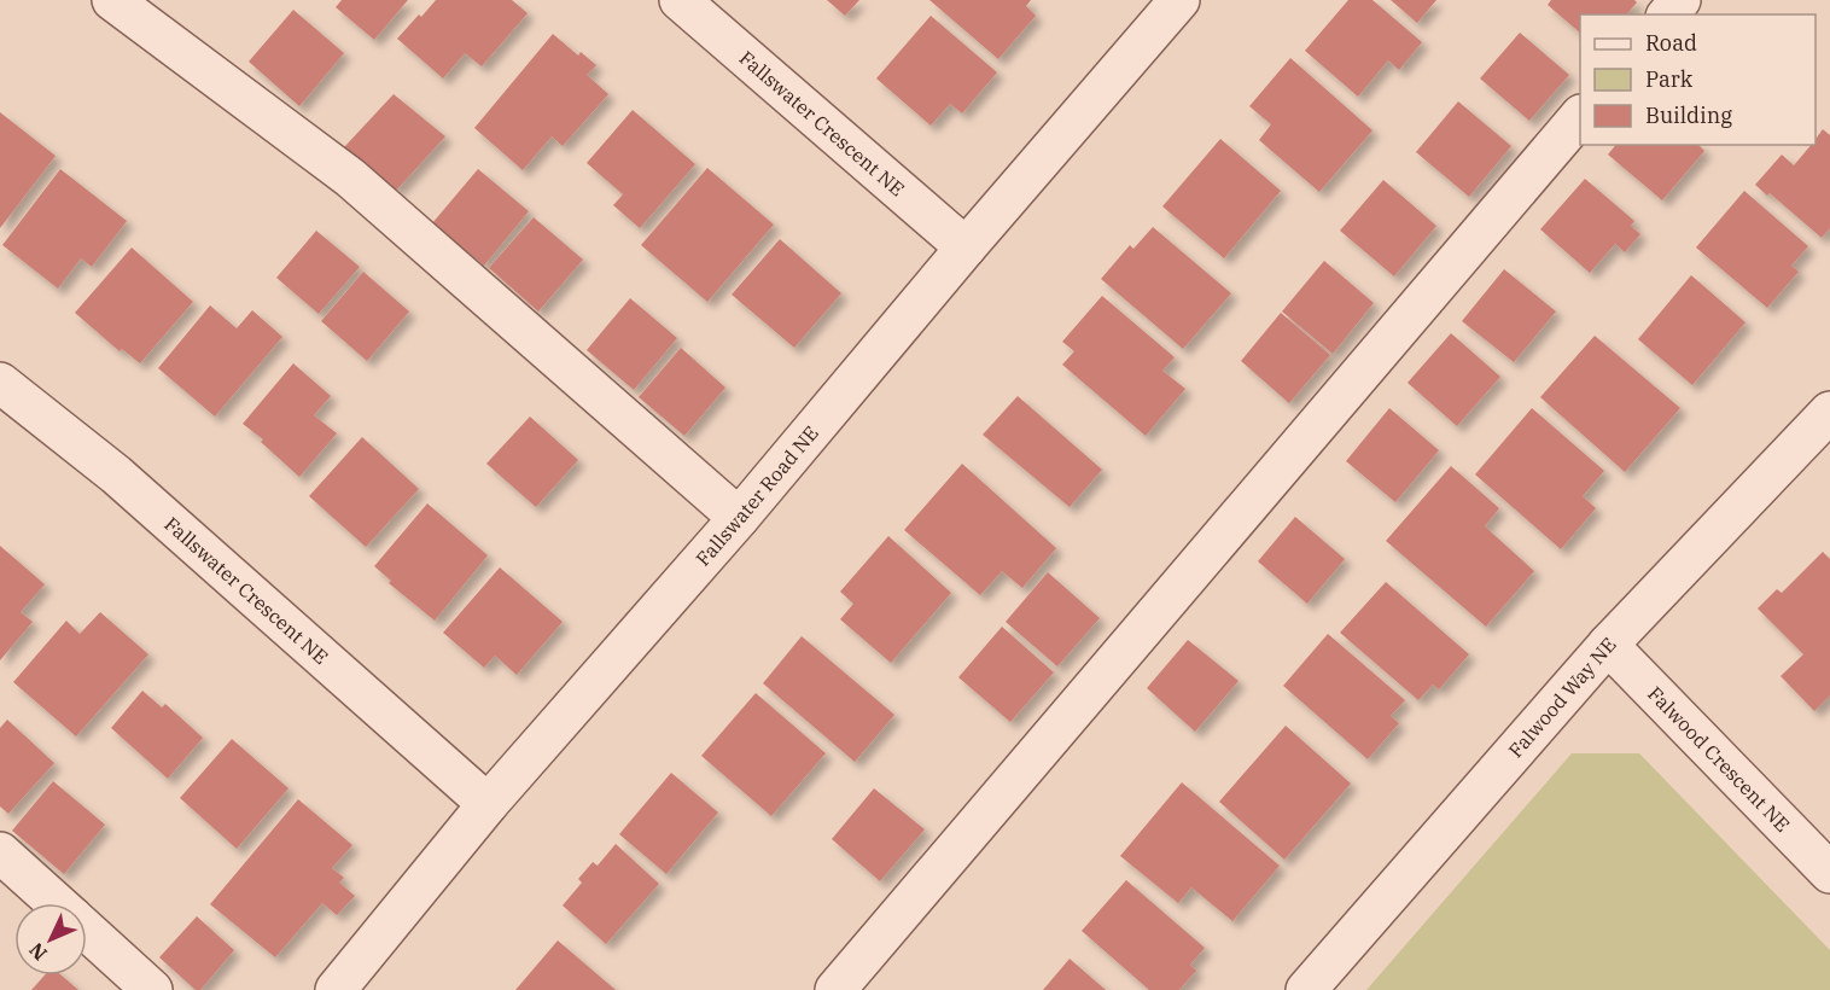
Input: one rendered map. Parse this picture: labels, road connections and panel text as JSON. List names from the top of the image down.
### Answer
{
  "streets": {
    "street": [
      "Fallswater Crescent NE",
      "Fallswater Road NE",
      "Falwood Way NE",
      "Falwood Crescent NE"
    ]
  },
  "crossings": [
    ["Fallswater Crescent NE", "Fallswater Road NE"],
    ["Falwood Way NE", "Falwood Crescent NE"]
  ],
  "legend": ["Road", "Park", "Building"],
  "north": "bottom left"
}
